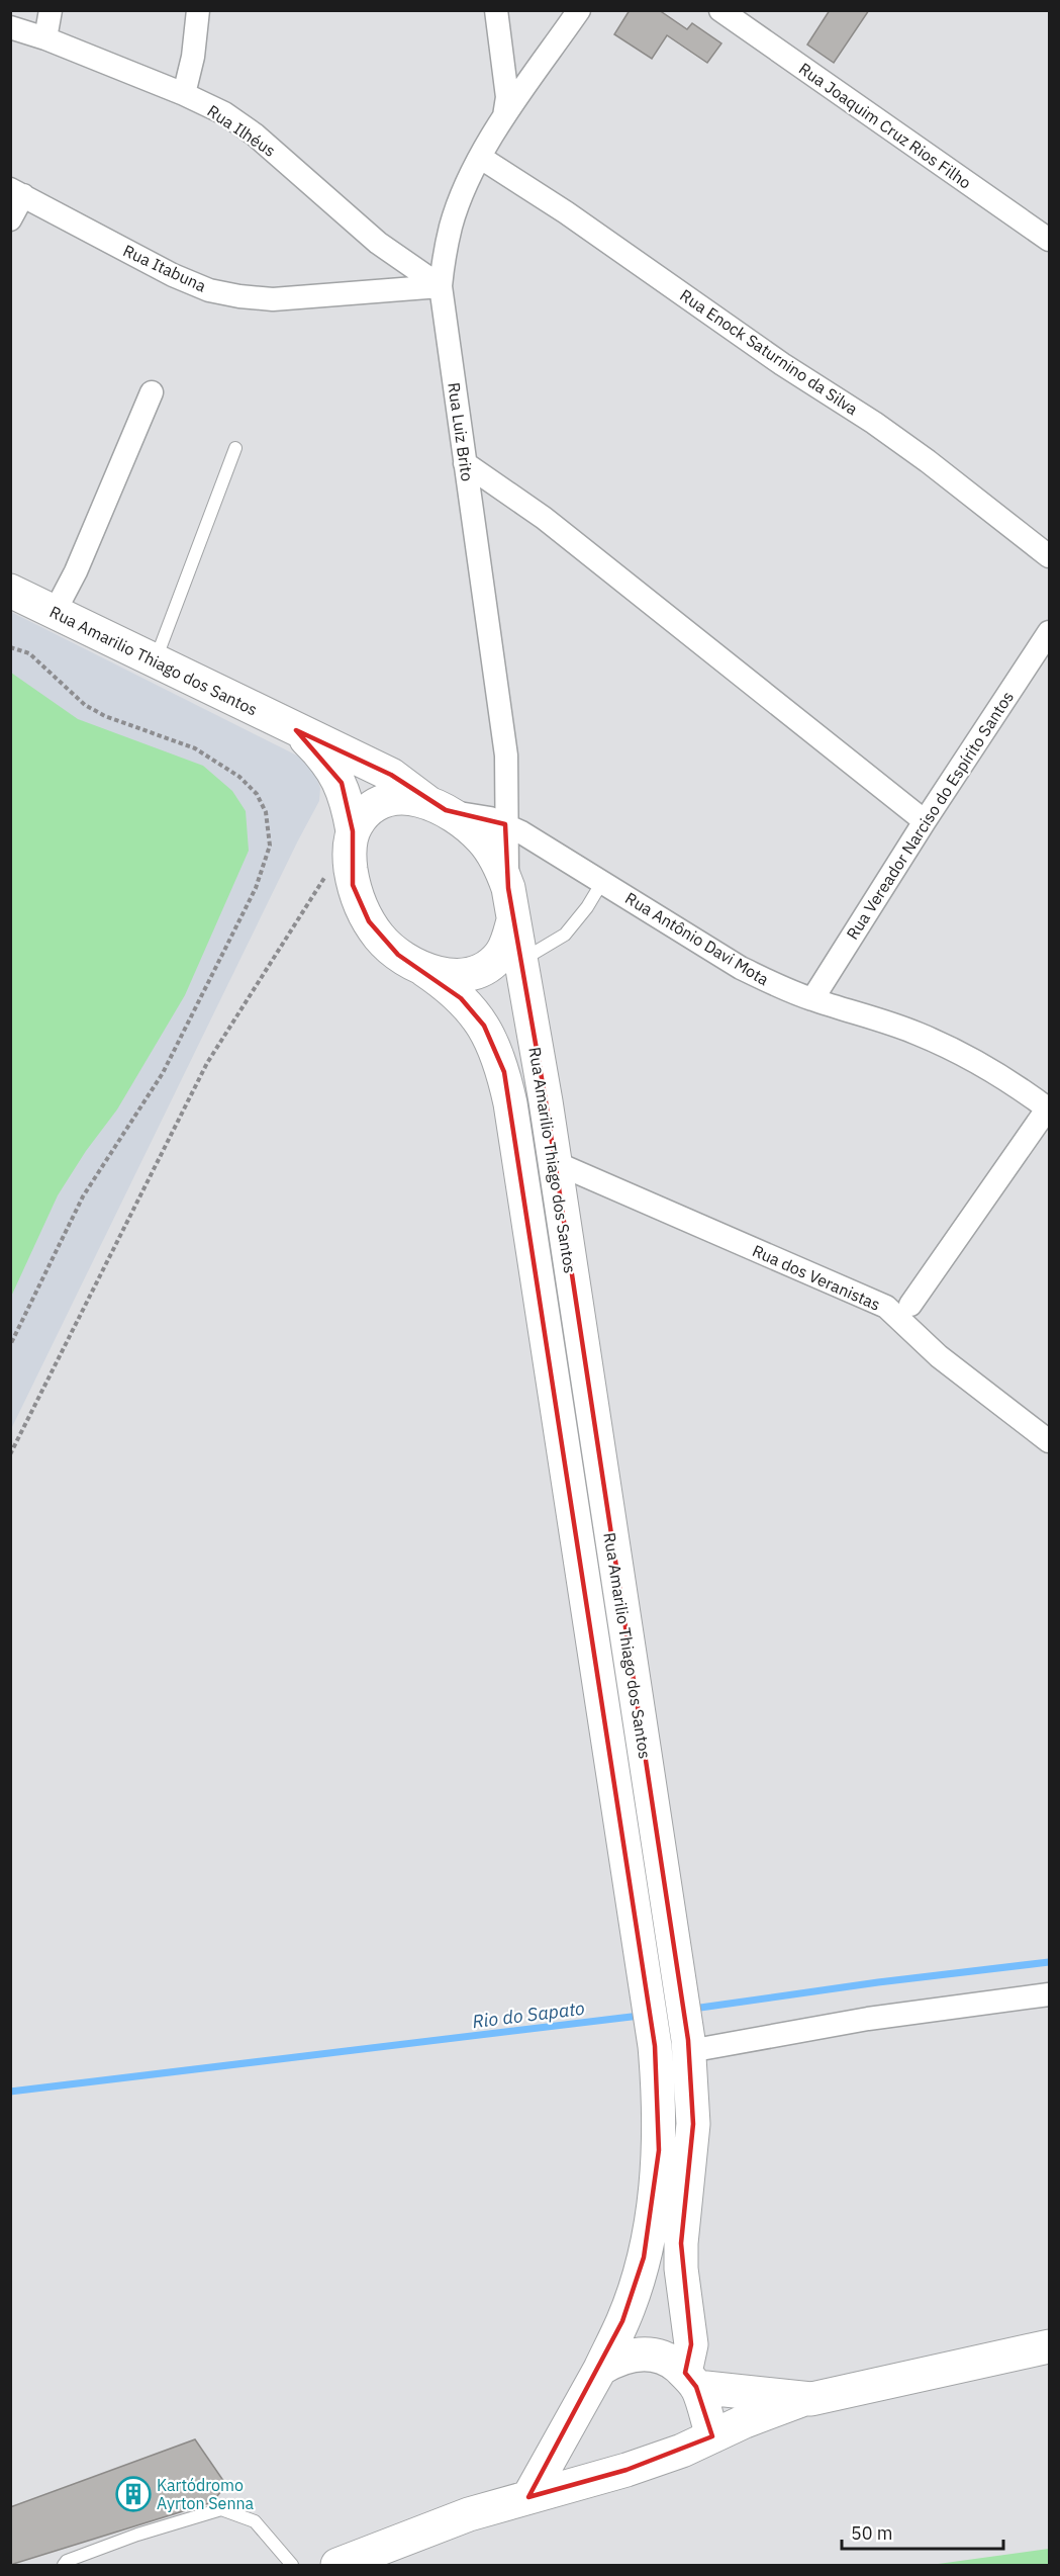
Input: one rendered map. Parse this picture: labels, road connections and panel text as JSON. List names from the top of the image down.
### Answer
{
  "streets": {
    "main road": ["Rua Amarilio Thiago dos Santos"],
    "street": [
      "Rua Joaquim Cruz Rios Filho",
      "Rua Ilhéus",
      "Rua Itabuna",
      "Rua Enock Saturnino da Silva",
      "Rua Luiz Brito",
      "Rua Vereador Narciso do Espírito Santos",
      "Rua Antônio Davi Mota",
      "Rua dos Veranistas"
    ]
  },
  "crossings": [
    ["Rua Ilhéus", "Rua Itabuna"],
    ["Rua Ilhéus", "Rua Luiz Brito"],
    ["Rua Itabuna", "Rua Luiz Brito"],
    ["Rua Enock Saturnino da Silva", "Rua Luiz Brito"],
    ["Rua Luiz Brito", "Rua Amarilio Thiago dos Santos"],
    ["Rua Luiz Brito", "Rua Antônio Davi Mota"],
    ["Rua Amarilio Thiago dos Santos", "Rua Antônio Davi Mota"],
    ["Rua Amarilio Thiago dos Santos", "Rua dos Veranistas"],
    ["Rua Vereador Narciso do Espírito Santos", "Rua Antônio Davi Mota"]
  ],
  "water": ["Rio do Sapato"],
  "places": {
    "building": ["Kartódromo Ayrton Senna"]
  },
  "scale_bar": "50 m"
}
